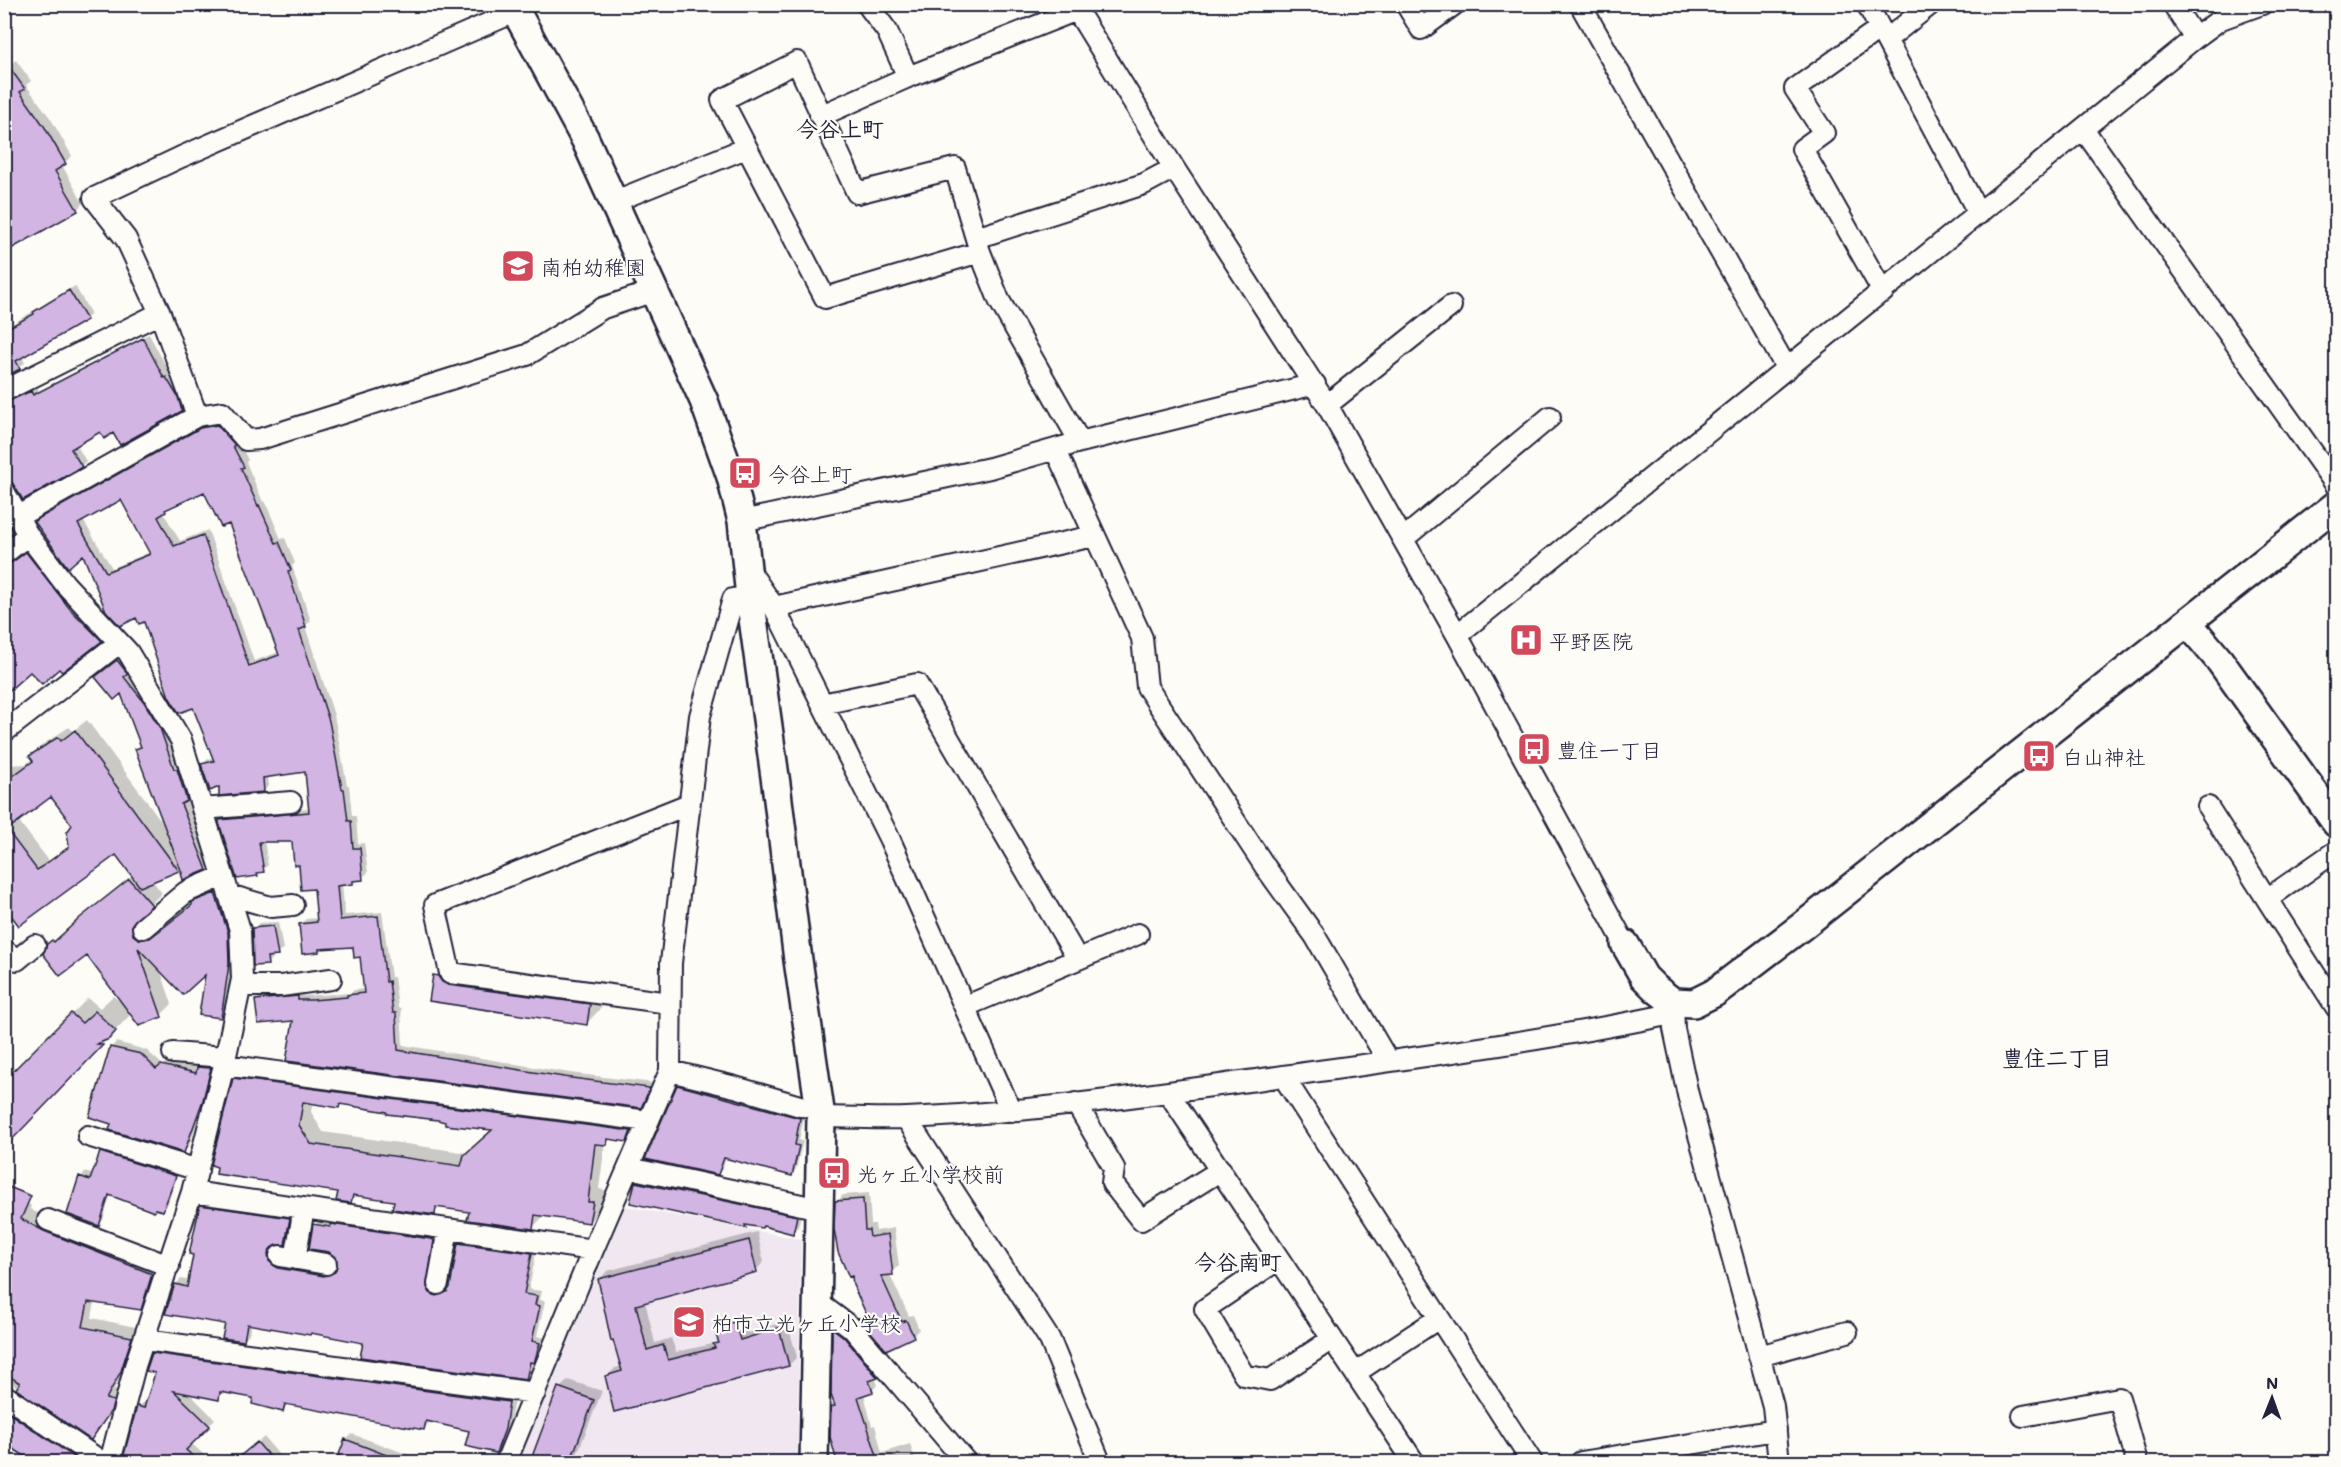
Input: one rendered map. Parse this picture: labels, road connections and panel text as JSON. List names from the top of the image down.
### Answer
{
  "districts": ["今谷上町", "豊住二丁目", "今谷南町"],
  "places": {
    "school or university": ["南柏幼稚園", "柏市立光ヶ丘小学校"],
    "bus stop": [
      "今谷上町",
      "豊住一丁目",
      "白山神社",
      "光ヶ丘小学校前"
    ],
    "hospital": ["平野医院"]
  },
  "north": "top"
}
